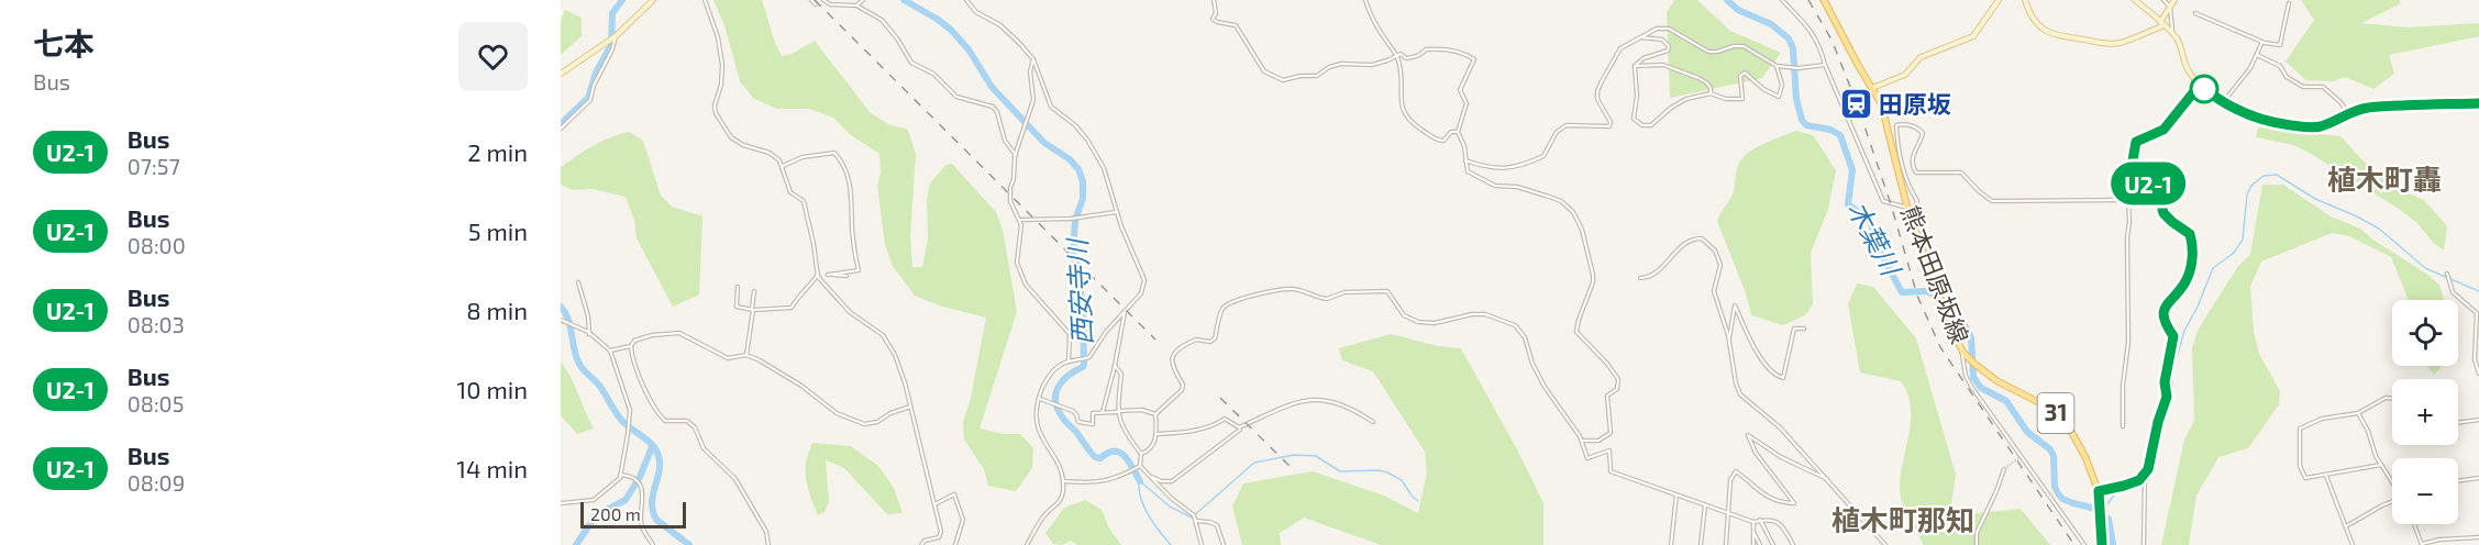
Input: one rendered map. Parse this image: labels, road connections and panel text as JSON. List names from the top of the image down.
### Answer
{
  "streets": {
    "main road": ["熊本田原坂線", "31"]
  },
  "districts": ["植木町轟", "植木町那知"],
  "water": ["木葉川", "西安寺川"],
  "places": {
    "station": ["田原坂"]
  },
  "lines": ["bus line U2-1"],
  "scale_bar": "200 m",
  "page": {
    "heading": ["七本", "Bus"],
    "on_map": "U2-1",
    "list": [
      {
        "mark": "U2-1",
        "name": "Bus",
        "note": "07:57",
        "value": "2 min"
      },
      {
        "mark": "U2-1",
        "name": "Bus",
        "note": "08:00",
        "value": "5 min"
      },
      {
        "mark": "U2-1",
        "name": "Bus",
        "note": "08:03",
        "value": "8 min"
      },
      {
        "mark": "U2-1",
        "name": "Bus",
        "note": "08:05",
        "value": "10 min"
      },
      {
        "mark": "U2-1",
        "name": "Bus",
        "note": "08:09",
        "value": "14 min"
      }
    ],
    "map_buttons": ["+", "−"],
    "scale": "200 m"
  }
}
